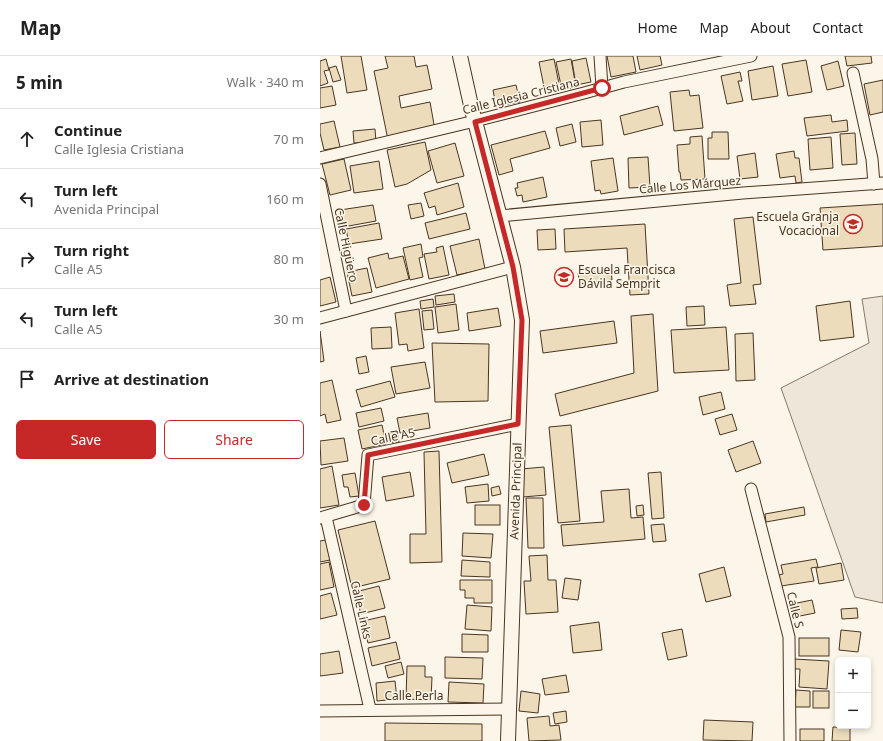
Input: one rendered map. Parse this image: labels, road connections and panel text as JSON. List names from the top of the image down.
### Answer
{
  "streets": {
    "street": [
      "Calle Iglesia Cristiana",
      "Calle Los Márquez",
      "Calle Higüero",
      "Calle A5",
      "Avenida Principal",
      "Calle Links",
      "Calle S",
      "Calle Perla"
    ]
  },
  "crossings": [
    ["Calle Iglesia Cristiana", "Avenida Principal"],
    ["Calle Los Márquez", "Avenida Principal"],
    ["Calle A5", "Avenida Principal"],
    ["Calle A5", "Calle Links"],
    ["Avenida Principal", "Calle Perla"],
    ["Calle Links", "Calle Perla"]
  ],
  "places": {
    "school or university": ["Escuela Granja Vocacional", "Escuela Francisca Dávila Semprit"]
  },
  "page": {
    "header": "Map",
    "nav": [
      "Home",
      "Map",
      "About",
      "Contact"
    ],
    "heading": ["5 min", "Walk · 340 m"],
    "list": [
      ["Continue", "Calle Iglesia Cristiana", "70 m"],
      ["Turn left", "Avenida Principal", "160 m"],
      ["Turn right", "Calle A5", "80 m"],
      ["Turn left", "Calle A5", "30 m"],
      "Arrive at destination"
    ],
    "buttons": ["Save", "Share"],
    "map_buttons": ["+", "−"]
  }
}
